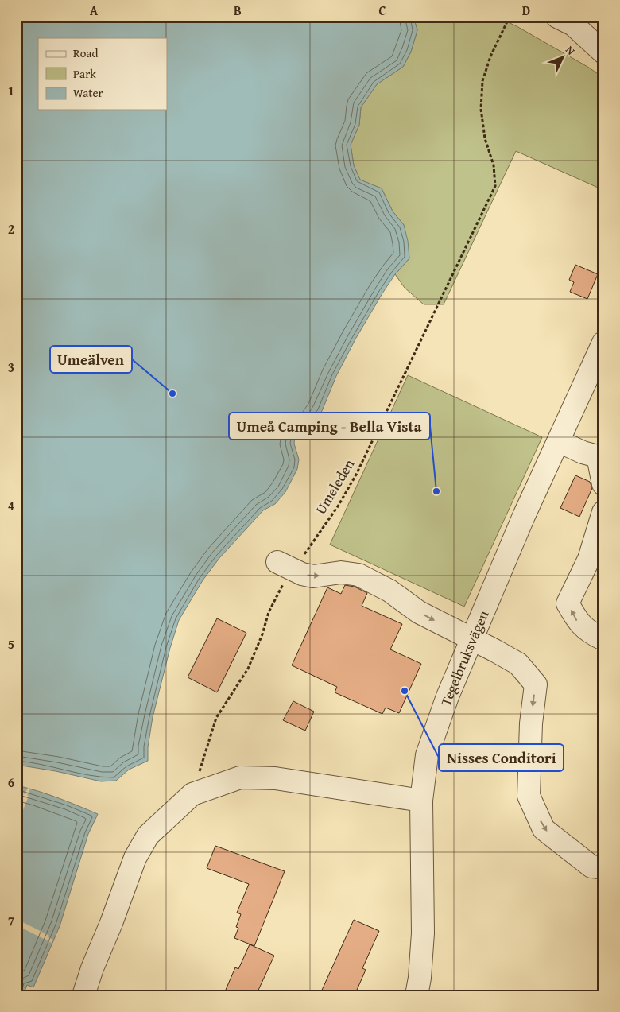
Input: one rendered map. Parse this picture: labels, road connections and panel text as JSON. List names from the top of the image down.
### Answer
{
  "streets": {
    "street": ["Tegelbruksvägen"],
    "path": ["Umeleden"]
  },
  "places": ["Umeälven", "Umeå Camping - Bella Vista", "Nisses Conditori"],
  "legend": ["Road", "Park", "Water"],
  "north": "top right",
  "grid": {
    "columns": [
      "A",
      "B",
      "C",
      "D"
    ],
    "rows": [
      "1",
      "2",
      "3",
      "4",
      "5",
      "6",
      "7"
    ]
  }
}
